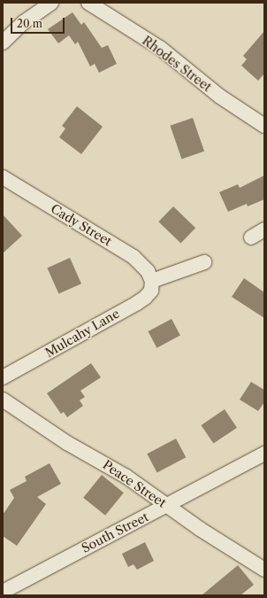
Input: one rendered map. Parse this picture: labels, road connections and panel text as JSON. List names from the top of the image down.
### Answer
{
  "streets": {
    "street": [
      "Rhodes Street",
      "Cady Street",
      "Mulcahy Lane",
      "Peace Street",
      "South Street"
    ]
  },
  "crossings": [
    ["Cady Street", "Mulcahy Lane"],
    ["Peace Street", "South Street"]
  ],
  "scale_bar": "20 m"
}
